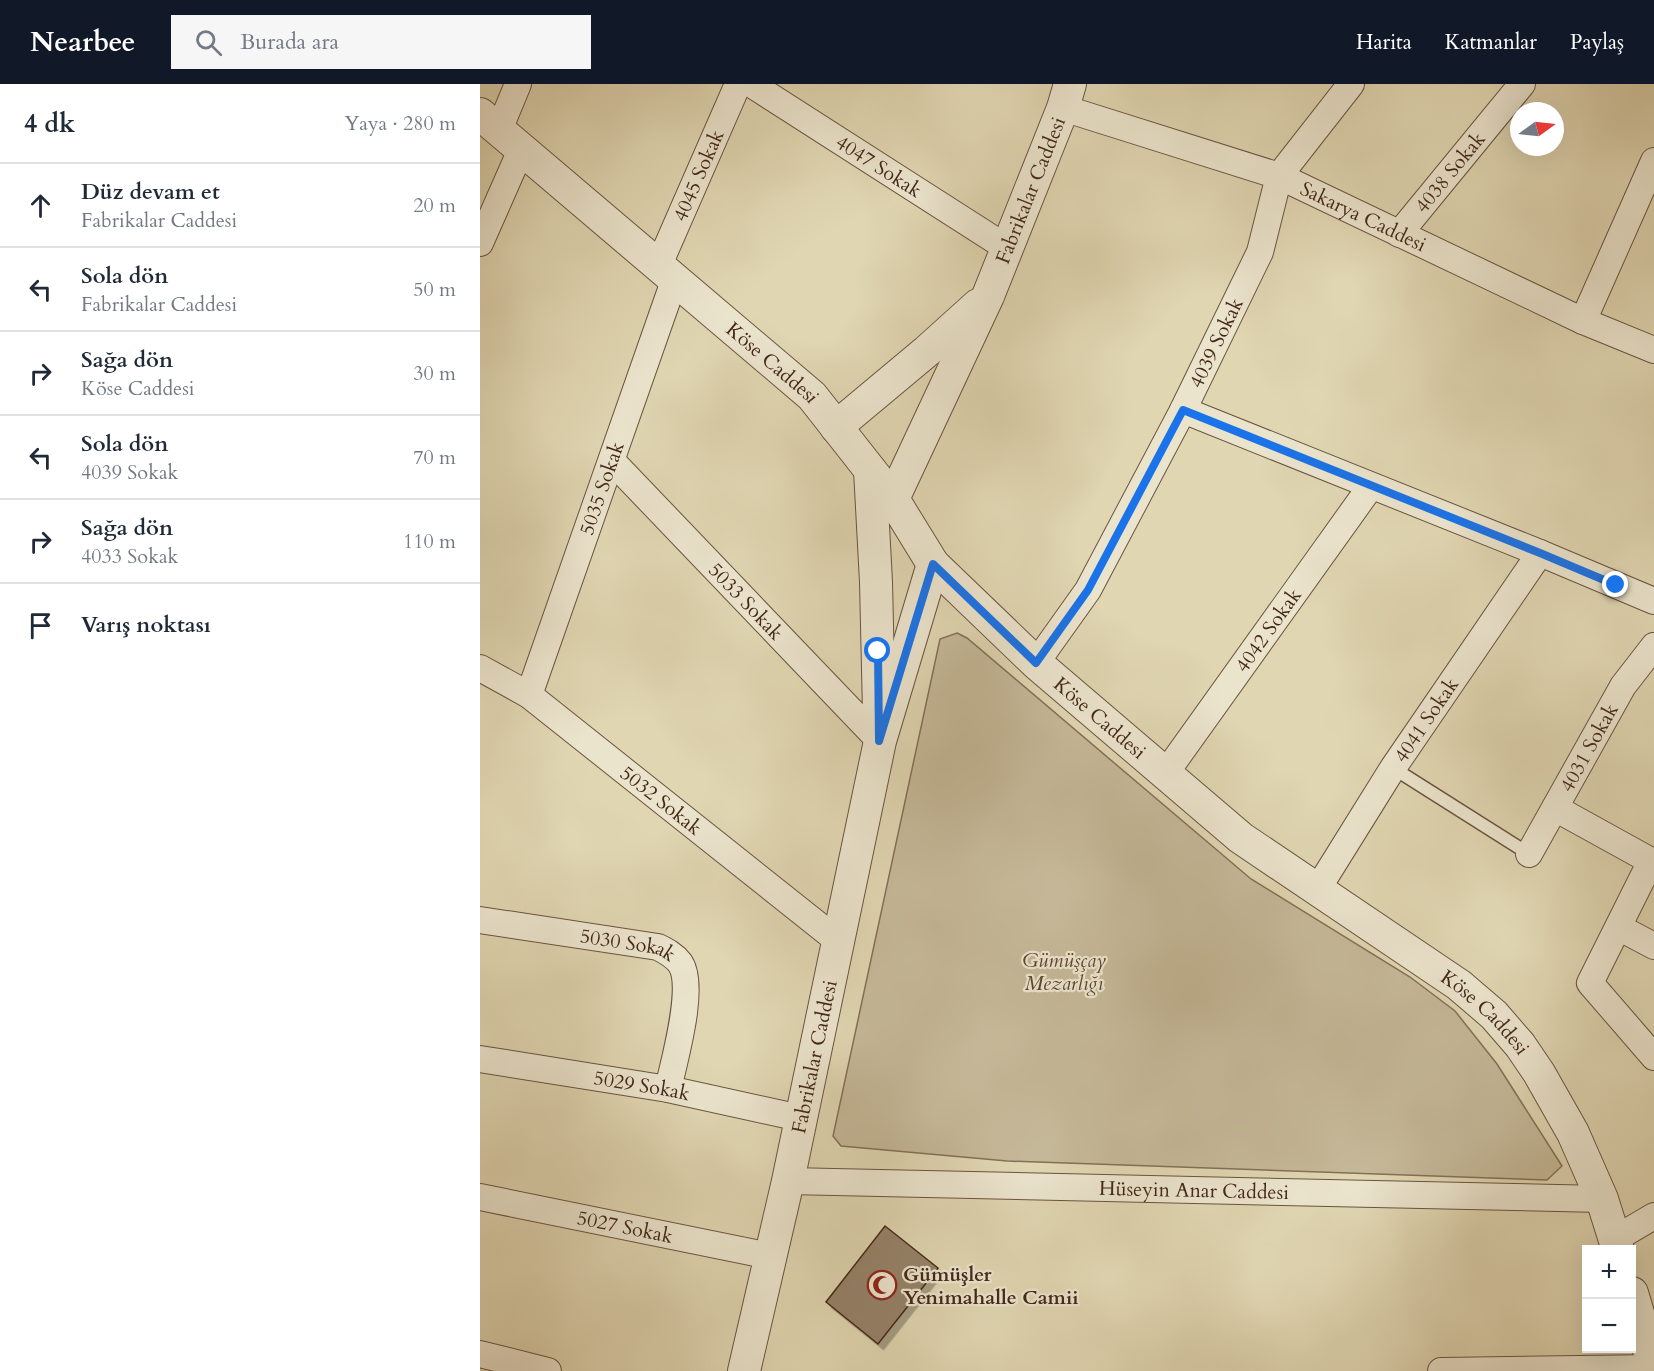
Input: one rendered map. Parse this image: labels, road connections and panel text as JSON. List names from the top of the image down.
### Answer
{
  "streets": {
    "street": [
      "4047 Sokak",
      "4038 Sokak",
      "4045 Sokak",
      "Fabrikalar Caddesi",
      "Sakarya Caddesi",
      "4039 Sokak",
      "Köse Caddesi",
      "5035 Sokak",
      "5033 Sokak",
      "4042 Sokak",
      "4041 Sokak",
      "4031 Sokak",
      "5032 Sokak",
      "5030 Sokak",
      "5029 Sokak",
      "Hüseyin Anar Caddesi",
      "5027 Sokak"
    ]
  },
  "crossings": [
    ["4047 Sokak", "Fabrikalar Caddesi"],
    ["4038 Sokak", "Sakarya Caddesi"],
    ["4045 Sokak", "Köse Caddesi"],
    ["4045 Sokak", "5035 Sokak"],
    ["Fabrikalar Caddesi", "Sakarya Caddesi"],
    ["Fabrikalar Caddesi", "Köse Caddesi"],
    ["Fabrikalar Caddesi", "5033 Sokak"],
    ["Fabrikalar Caddesi", "5032 Sokak"],
    ["Fabrikalar Caddesi", "5029 Sokak"],
    ["Fabrikalar Caddesi", "Hüseyin Anar Caddesi"],
    ["Fabrikalar Caddesi", "5027 Sokak"],
    ["Sakarya Caddesi", "4039 Sokak"],
    ["4039 Sokak", "Köse Caddesi"],
    ["Köse Caddesi", "5035 Sokak"],
    ["Köse Caddesi", "4042 Sokak"],
    ["Köse Caddesi", "4041 Sokak"],
    ["Köse Caddesi", "Hüseyin Anar Caddesi"],
    ["5035 Sokak", "5033 Sokak"],
    ["5035 Sokak", "5032 Sokak"],
    ["5030 Sokak", "5029 Sokak"]
  ],
  "parks": ["Gümüşçay Mezarlığı"],
  "places": {
    "mosque": ["Gümüşler Yenimahalle Camii"]
  },
  "north": "right",
  "page": {
    "header": "Nearbee",
    "search": "Burada ara",
    "nav": ["Harita", "Katmanlar", "Paylaş"],
    "heading": ["4 dk", "Yaya · 280 m"],
    "list": [
      ["Düz devam et", "Fabrikalar Caddesi", "20 m"],
      ["Sola dön", "Fabrikalar Caddesi", "50 m"],
      ["Sağa dön", "Köse Caddesi", "30 m"],
      ["Sola dön", "4039 Sokak", "70 m"],
      ["Sağa dön", "4033 Sokak", "110 m"],
      "Varış noktası"
    ],
    "map_buttons": ["+", "−"]
  }
}
